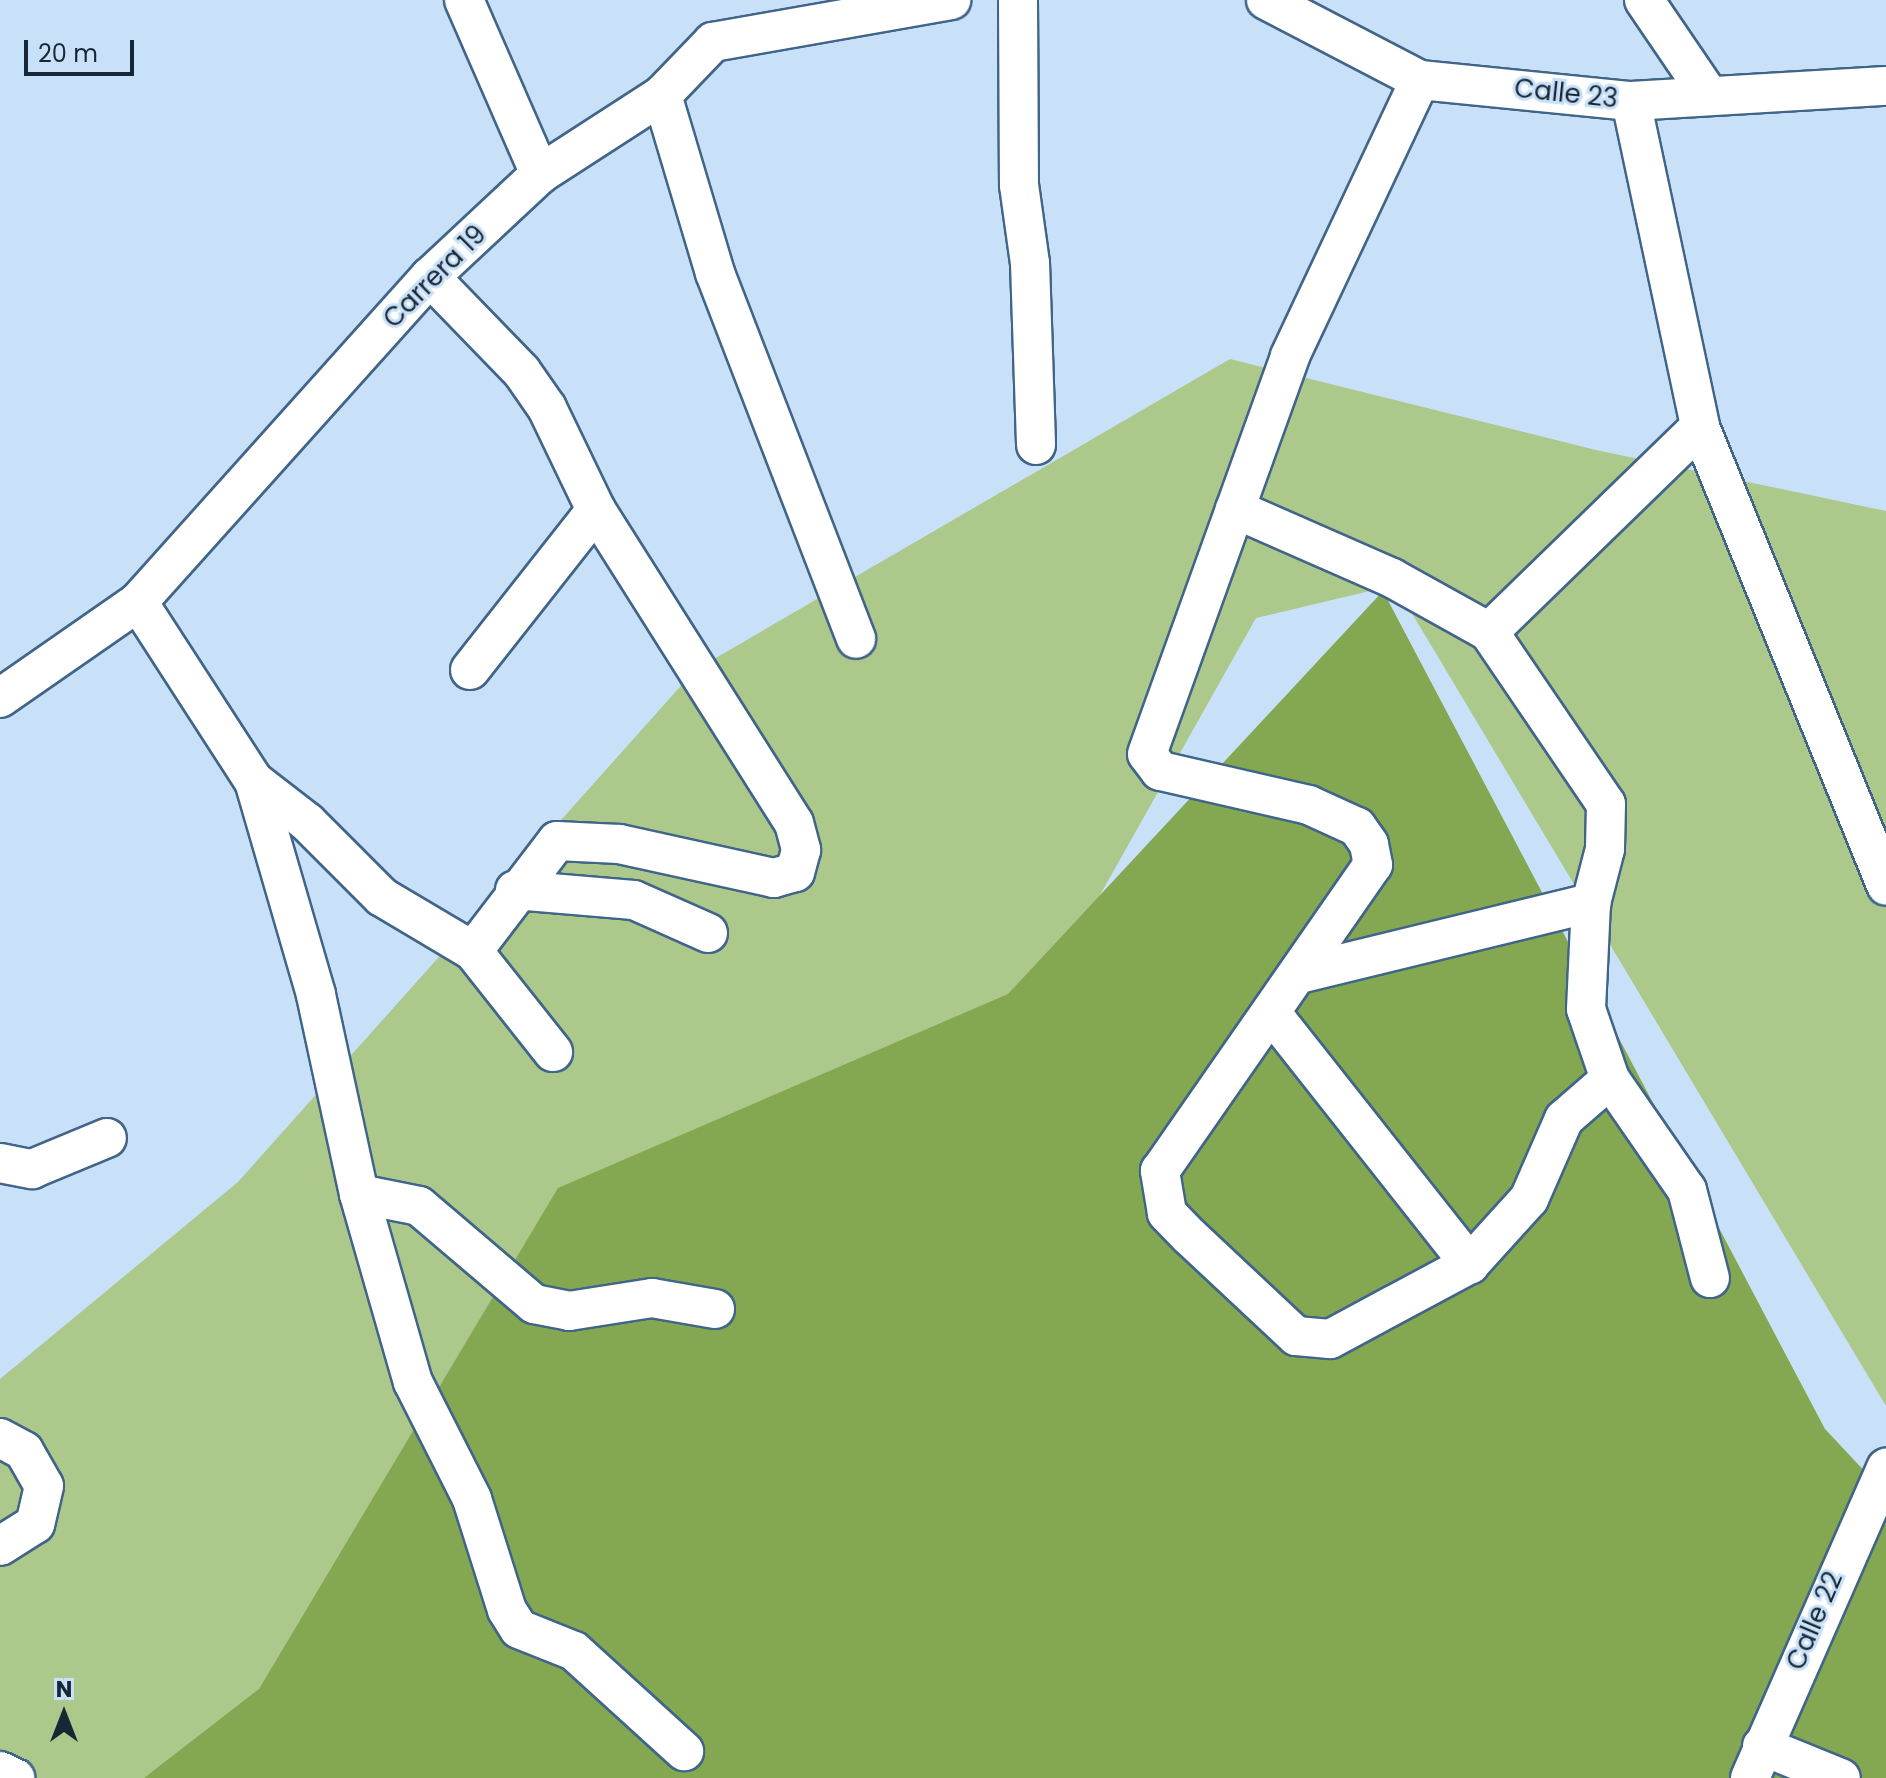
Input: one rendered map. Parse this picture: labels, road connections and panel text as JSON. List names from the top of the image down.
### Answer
{
  "streets": {
    "street": ["Calle 23", "Carrera 19", "Calle 22"]
  },
  "scale_bar": "20 m",
  "north": "top"
}
